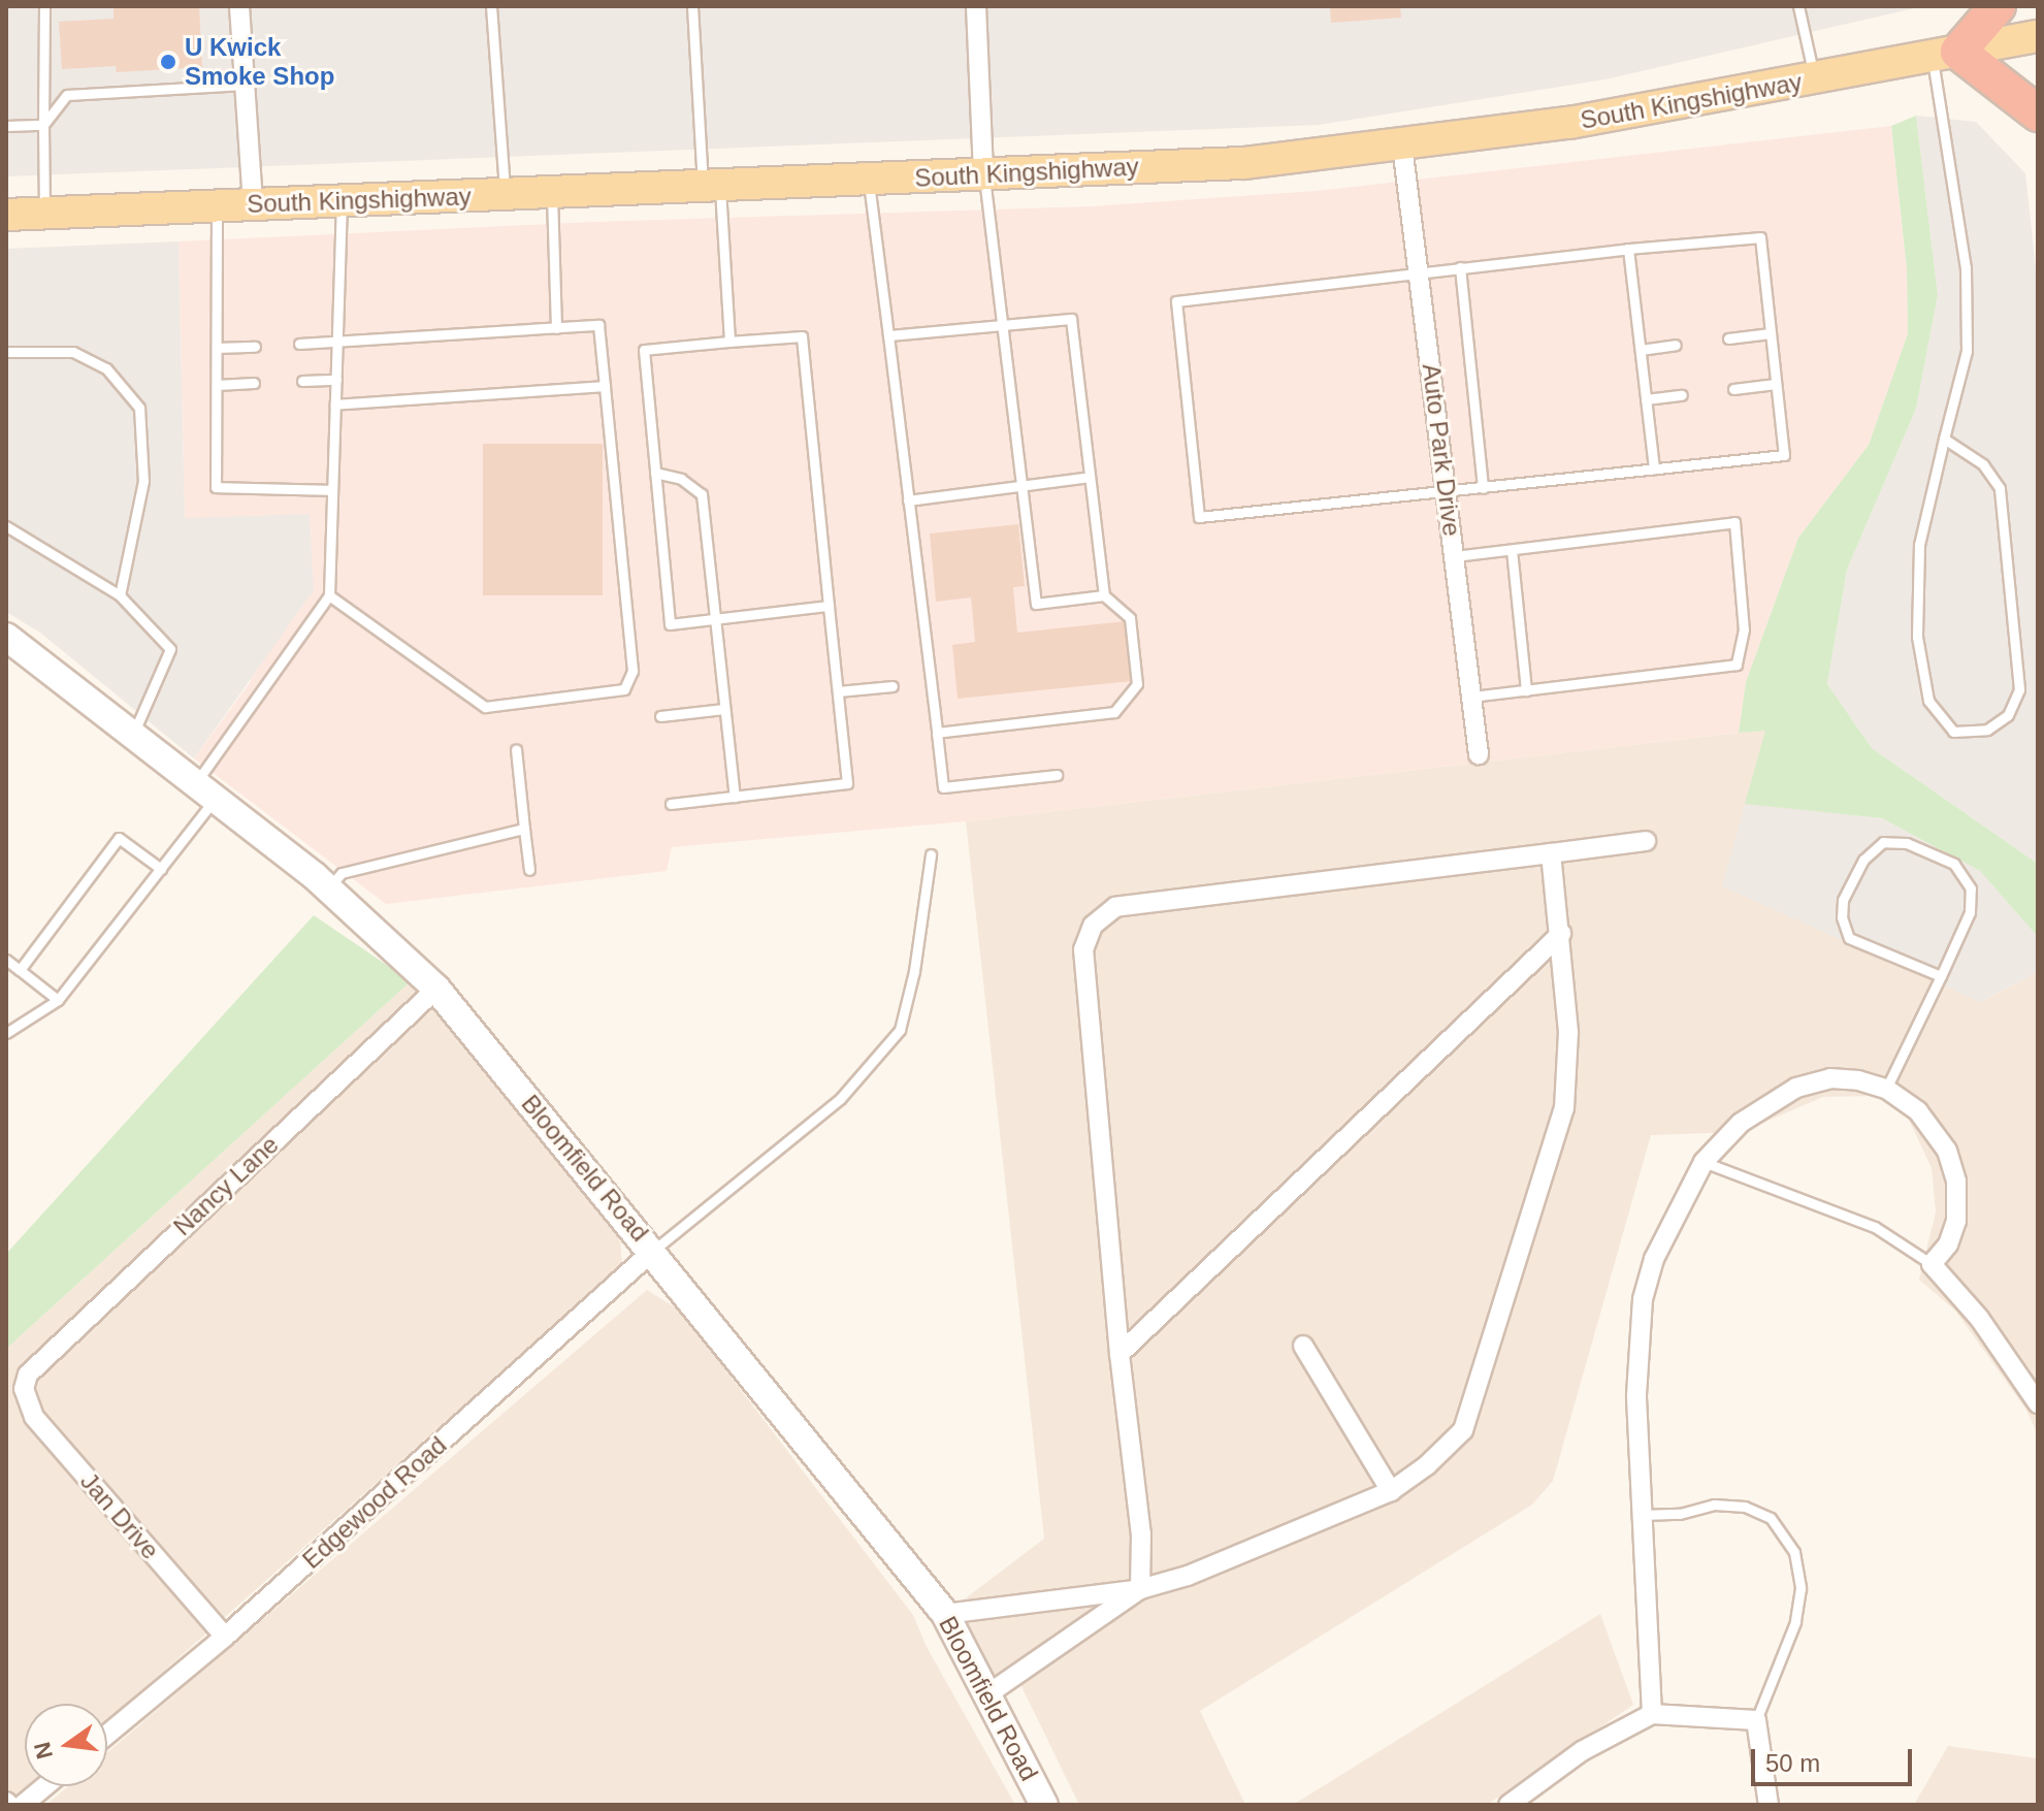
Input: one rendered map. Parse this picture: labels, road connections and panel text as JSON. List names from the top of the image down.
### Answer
{
  "streets": {
    "main road": ["South Kingshighway"],
    "street": [
      "Auto Park Drive",
      "Bloomfield Road",
      "Nancy Lane",
      "Edgewood Road",
      "Jan Drive"
    ]
  },
  "crossings": [
    ["South Kingshighway", "Auto Park Drive"],
    ["Bloomfield Road", "Nancy Lane"],
    ["Bloomfield Road", "Edgewood Road"],
    ["Nancy Lane", "Jan Drive"],
    ["Edgewood Road", "Jan Drive"]
  ],
  "places": ["U Kwick Smoke Shop"],
  "scale_bar": "50 m",
  "north": "left"
}
